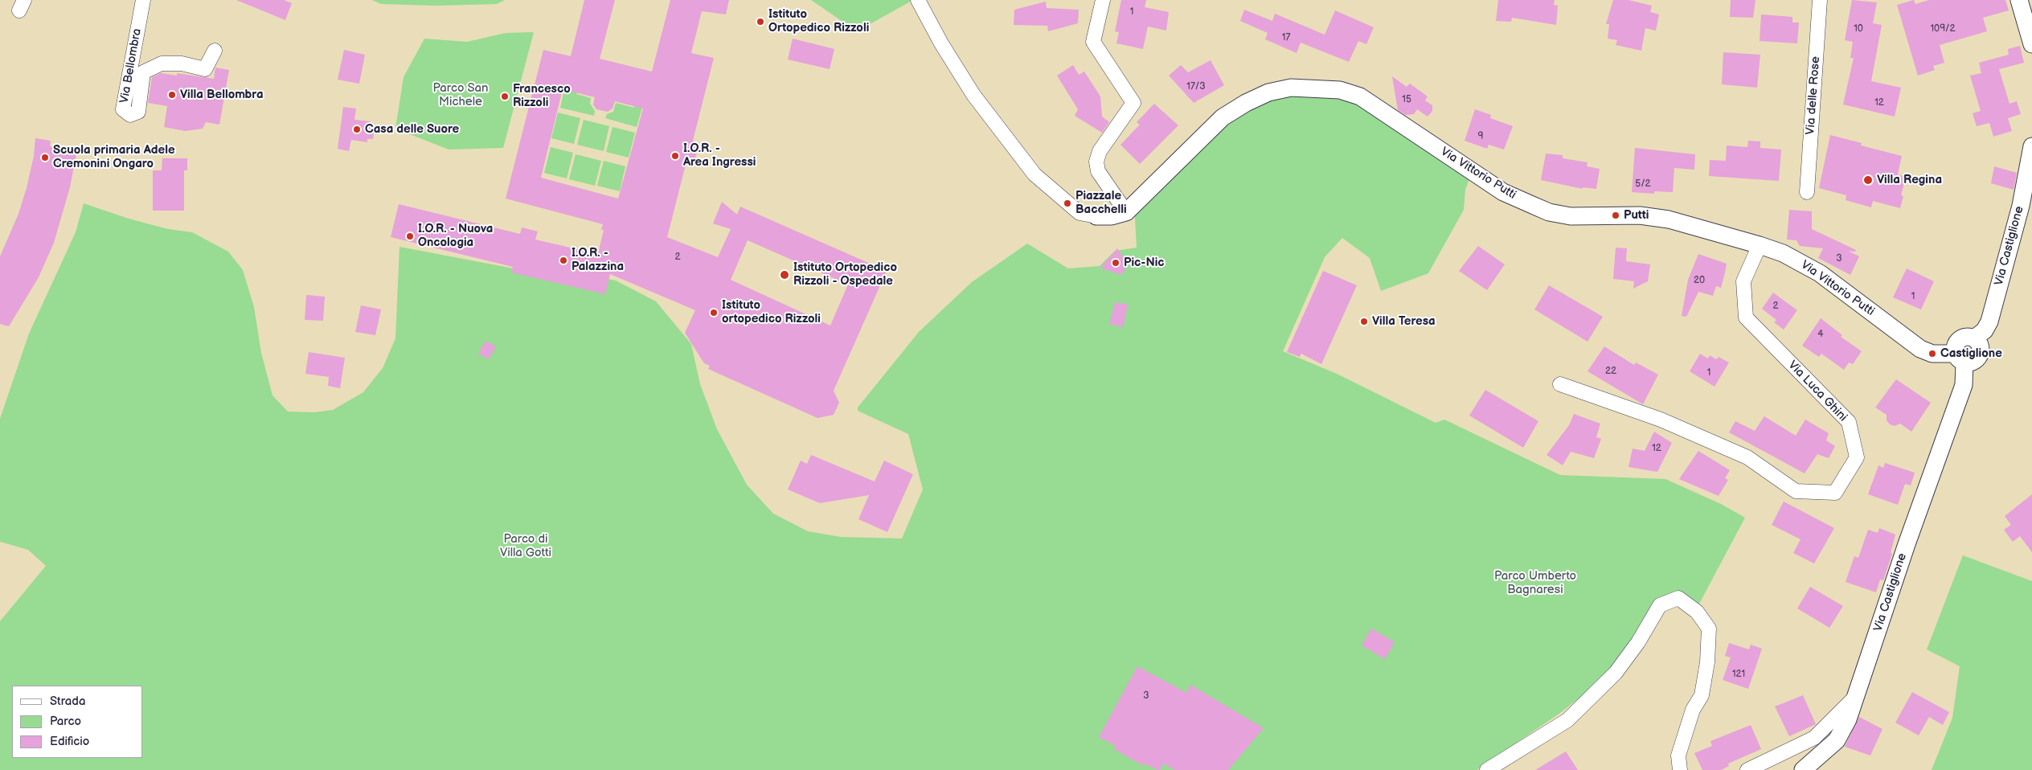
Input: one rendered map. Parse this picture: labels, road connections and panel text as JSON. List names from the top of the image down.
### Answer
{
  "streets": {
    "street": [
      "Via Bellombra",
      "Via delle Rose",
      "Via Vittorio Putti",
      "Via Castiglione",
      "Via Luca Ghini"
    ]
  },
  "crossings": [
    ["Via Vittorio Putti", "Via Castiglione"],
    ["Via Vittorio Putti", "Via Luca Ghini"]
  ],
  "parks": ["Parco San Michele", "Parco di Villa Gotti", "Parco Umberto Bagnaresi"],
  "places": [
    "Istituto Ortopedico Rizzoli",
    "Villa Bellombra",
    "Francesco Rizzoli",
    "Casa delle Suore",
    "I.O.R. - Area Ingressi",
    "Scuola primaria Adele Cremonini Ongaro",
    "Villa Regina",
    "Piazzale Bacchelli",
    "Putti",
    "I.O.R. - Nuova Oncologia",
    "I.O.R. - Palazzina",
    "Pic-Nic",
    "Istituto Ortopedico Rizzoli - Ospedale",
    "Istituto ortopedico Rizzoli",
    "Villa Teresa",
    "Castiglione"
  ],
  "house_numbers": [
    "1",
    "10",
    "109/2",
    "17",
    "17/3",
    "15",
    "12",
    "9",
    "5/2",
    "2",
    "3",
    "20",
    "1",
    "2",
    "4",
    "22",
    "1",
    "12",
    "121",
    "3"
  ],
  "legend": ["Strada", "Parco", "Edificio"]
}
